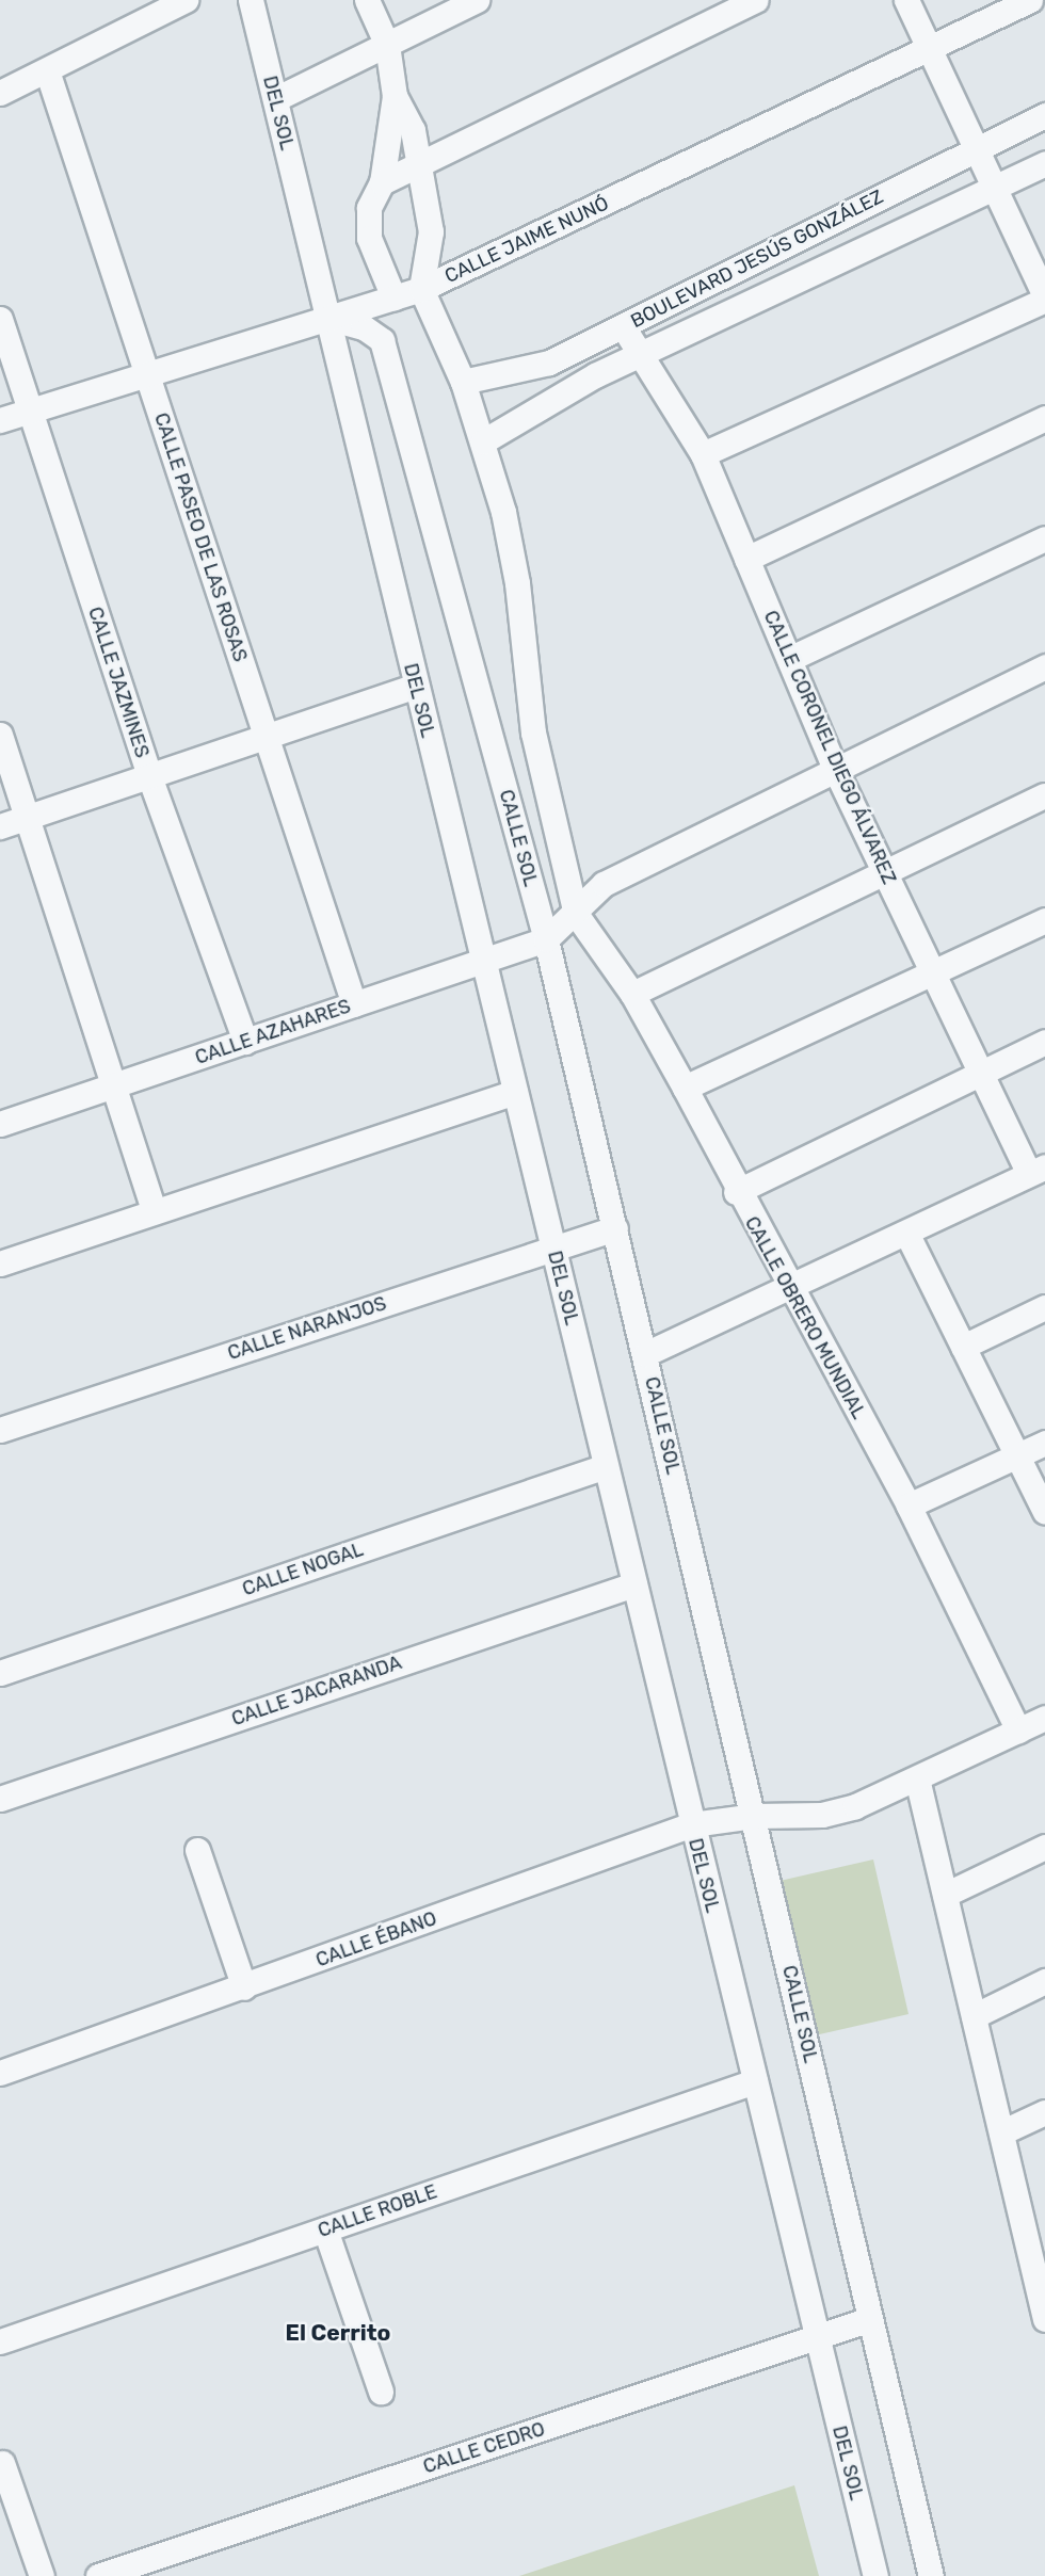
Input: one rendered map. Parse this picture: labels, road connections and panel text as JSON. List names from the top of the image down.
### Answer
{
  "streets": {
    "street": [
      "DEL SOL",
      "CALLE JAIME NUNÓ",
      "BOULEVARD JESÚS GONZÁLEZ",
      "CALLE PASEO DE LAS ROSAS",
      "CALLE JAZMINES",
      "CALLE CORONEL DIEGO ÁLVAREZ",
      "CALLE SOL",
      "CALLE AZAHARES",
      "CALLE OBRERO MUNDIAL",
      "CALLE NARANJOS",
      "CALLE NOGAL",
      "CALLE JACARANDA",
      "CALLE ÉBANO",
      "CALLE ROBLE",
      "CALLE CEDRO"
    ]
  },
  "crossings": [
    ["DEL SOL", "CALLE JAIME NUNÓ"],
    ["DEL SOL", "CALLE SOL"],
    ["DEL SOL", "CALLE AZAHARES"],
    ["DEL SOL", "CALLE NARANJOS"],
    ["DEL SOL", "CALLE NOGAL"],
    ["DEL SOL", "CALLE JACARANDA"],
    ["DEL SOL", "CALLE ÉBANO"],
    ["DEL SOL", "CALLE ROBLE"],
    ["DEL SOL", "CALLE CEDRO"],
    ["CALLE JAIME NUNÓ", "CALLE PASEO DE LAS ROSAS"],
    ["CALLE JAIME NUNÓ", "CALLE JAZMINES"],
    ["CALLE JAIME NUNÓ", "CALLE SOL"],
    ["BOULEVARD JESÚS GONZÁLEZ", "CALLE CORONEL DIEGO ÁLVAREZ"],
    ["CALLE PASEO DE LAS ROSAS", "CALLE AZAHARES"],
    ["CALLE JAZMINES", "CALLE AZAHARES"],
    ["CALLE SOL", "CALLE AZAHARES"],
    ["CALLE SOL", "CALLE NARANJOS"],
    ["CALLE SOL", "CALLE ÉBANO"],
    ["CALLE SOL", "CALLE CEDRO"],
    ["CALLE OBRERO MUNDIAL", "CALLE ÉBANO"]
  ],
  "districts": ["El Cerrito"]
}
